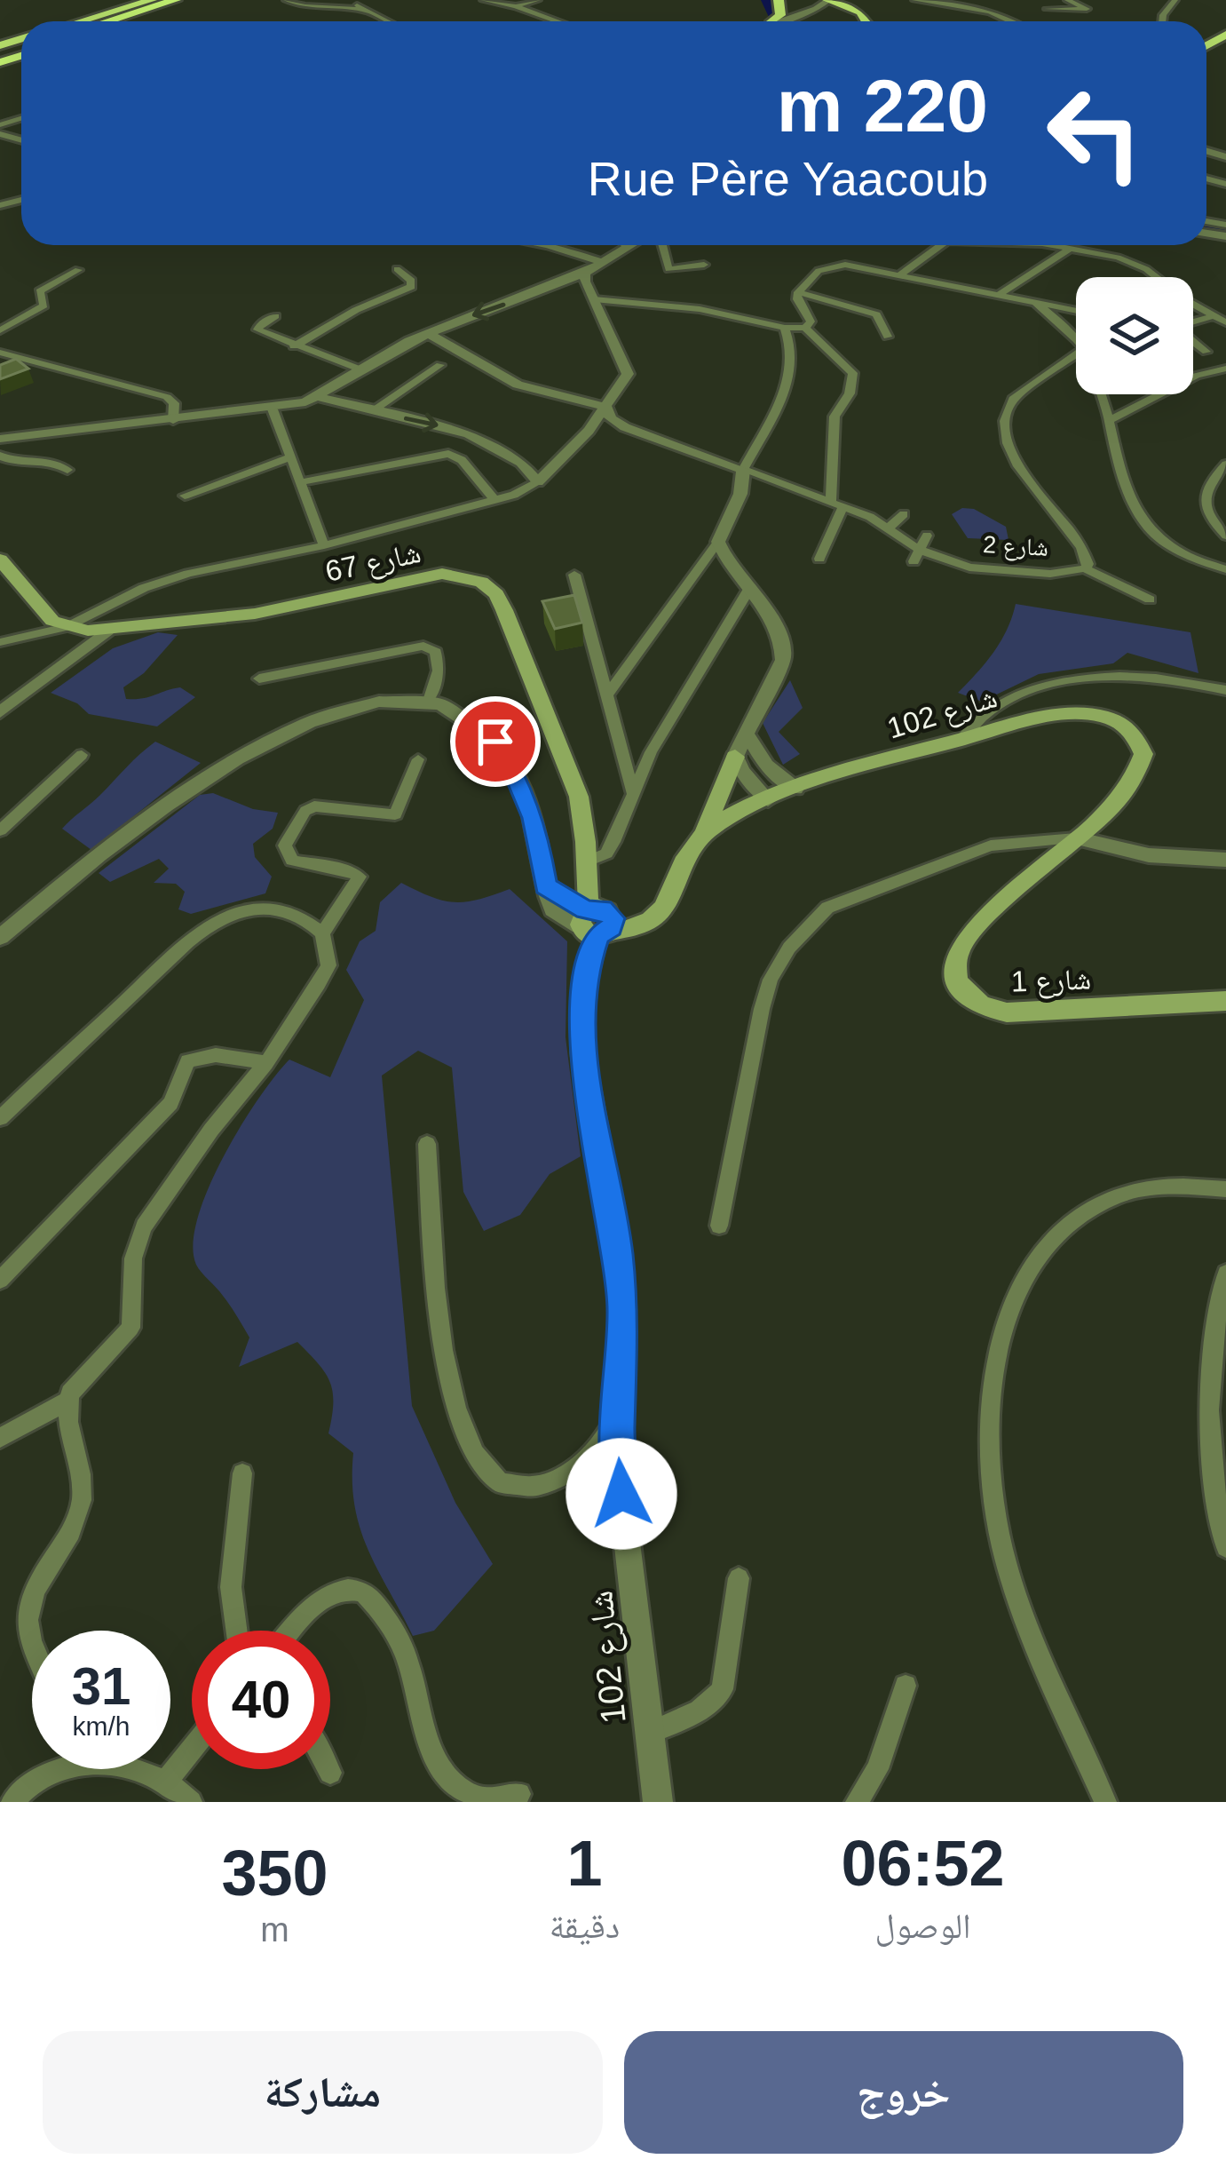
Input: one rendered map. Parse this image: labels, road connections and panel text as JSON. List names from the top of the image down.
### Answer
{
  "streets": {
    "main road": ["شارع 67", "شارع 102", "شارع 1"],
    "street": ["شارع 2"]
  },
  "crossings": [
    ["شارع 67", "شارع 102"],
    ["شارع 102", "شارع 1"]
  ],
  "page": {
    "turn": ["220 m", "Rue Père Yaacoub"],
    "speed": "31 km/h",
    "limit": "40",
    "eta": [
      "06:52",
      "الوصول",
      "1",
      "دقيقة",
      "350",
      "m"
    ],
    "buttons": ["خروج", "مشاركة"]
  }
}
